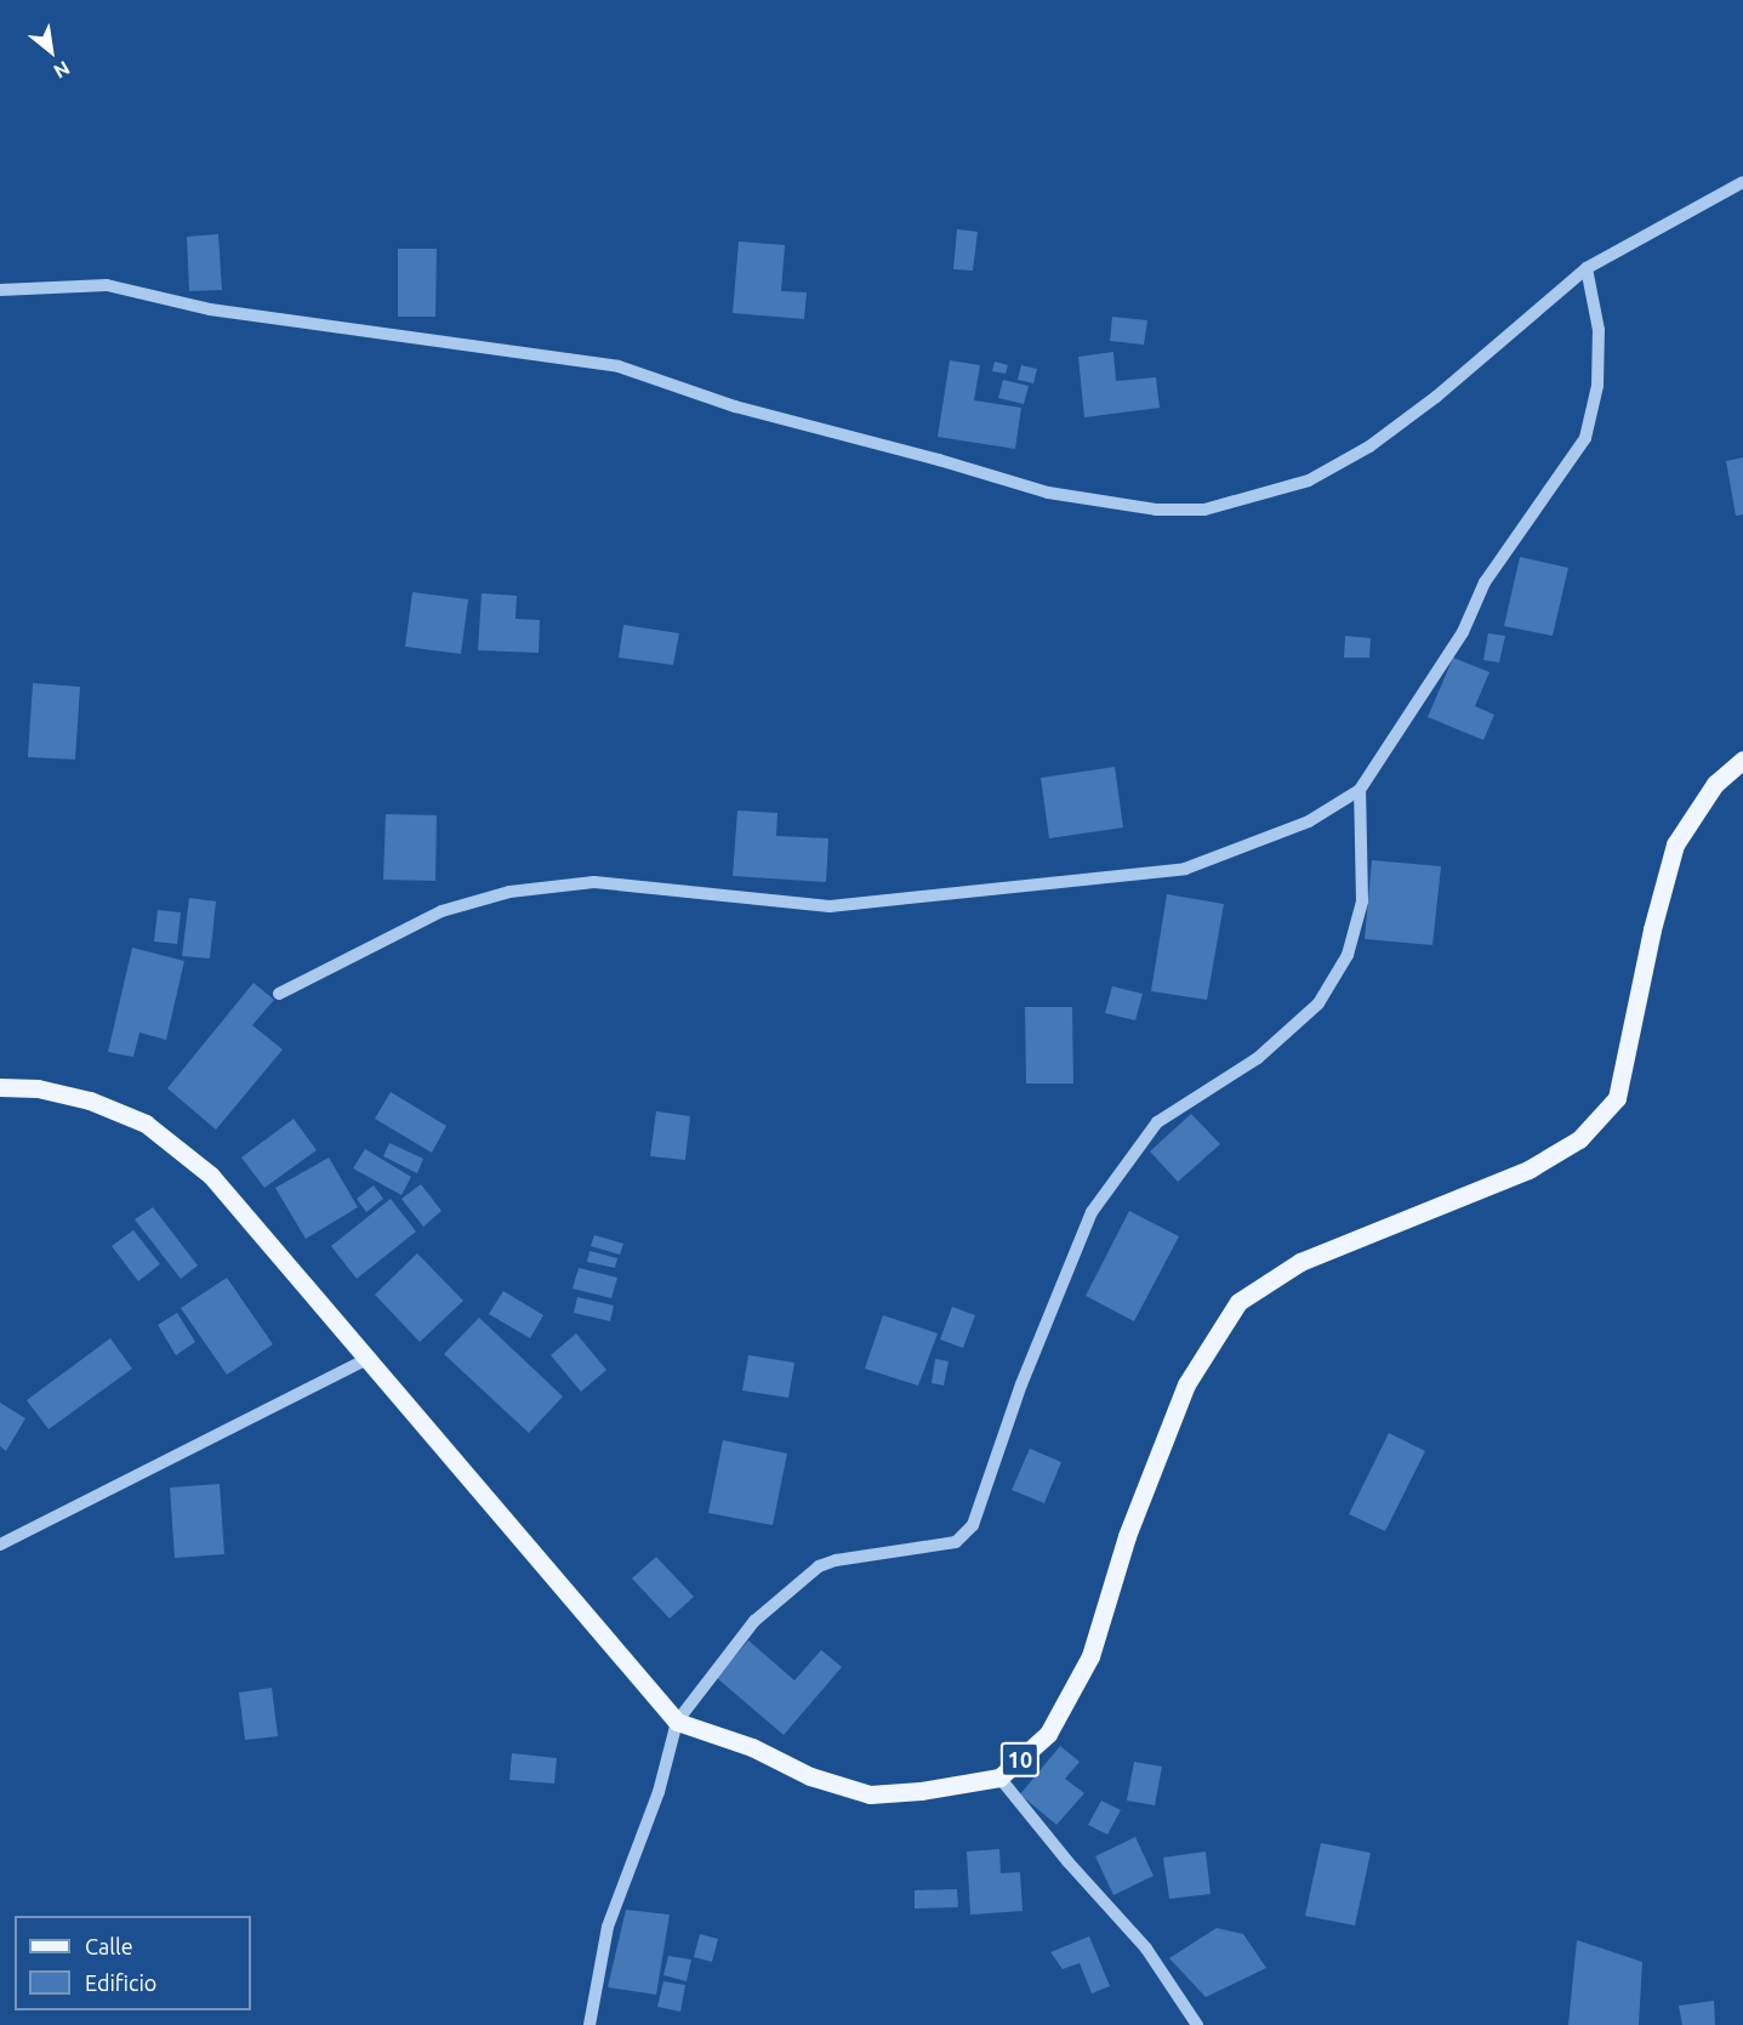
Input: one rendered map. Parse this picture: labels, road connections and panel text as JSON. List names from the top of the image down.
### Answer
{
  "streets": {
    "main road": ["10"]
  },
  "legend": ["Calle", "Edificio"],
  "north": "bottom right"
}
